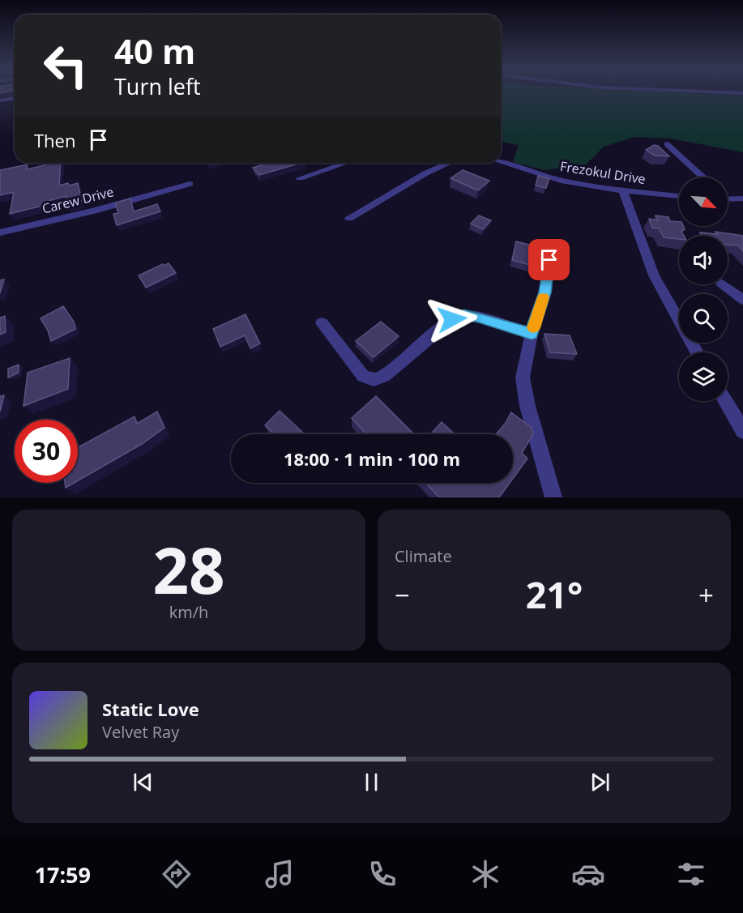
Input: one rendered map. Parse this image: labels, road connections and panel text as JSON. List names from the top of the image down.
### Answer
{
  "streets": {
    "street": ["Frezokul Drive", "Carew Drive"]
  },
  "north": "bottom right",
  "page": {
    "turn": ["40 m", "Turn left"],
    "then": "Then",
    "limit": "30",
    "trip": "18:00 · 1 min · 100 m",
    "tile": [
      ["28", "km/h"],
      "Climate"
    ],
    "heat": ["−", "21°", "+"],
    "song": ["Static Love", "Velvet Ray"],
    "tabs": "17:59"
  }
}
